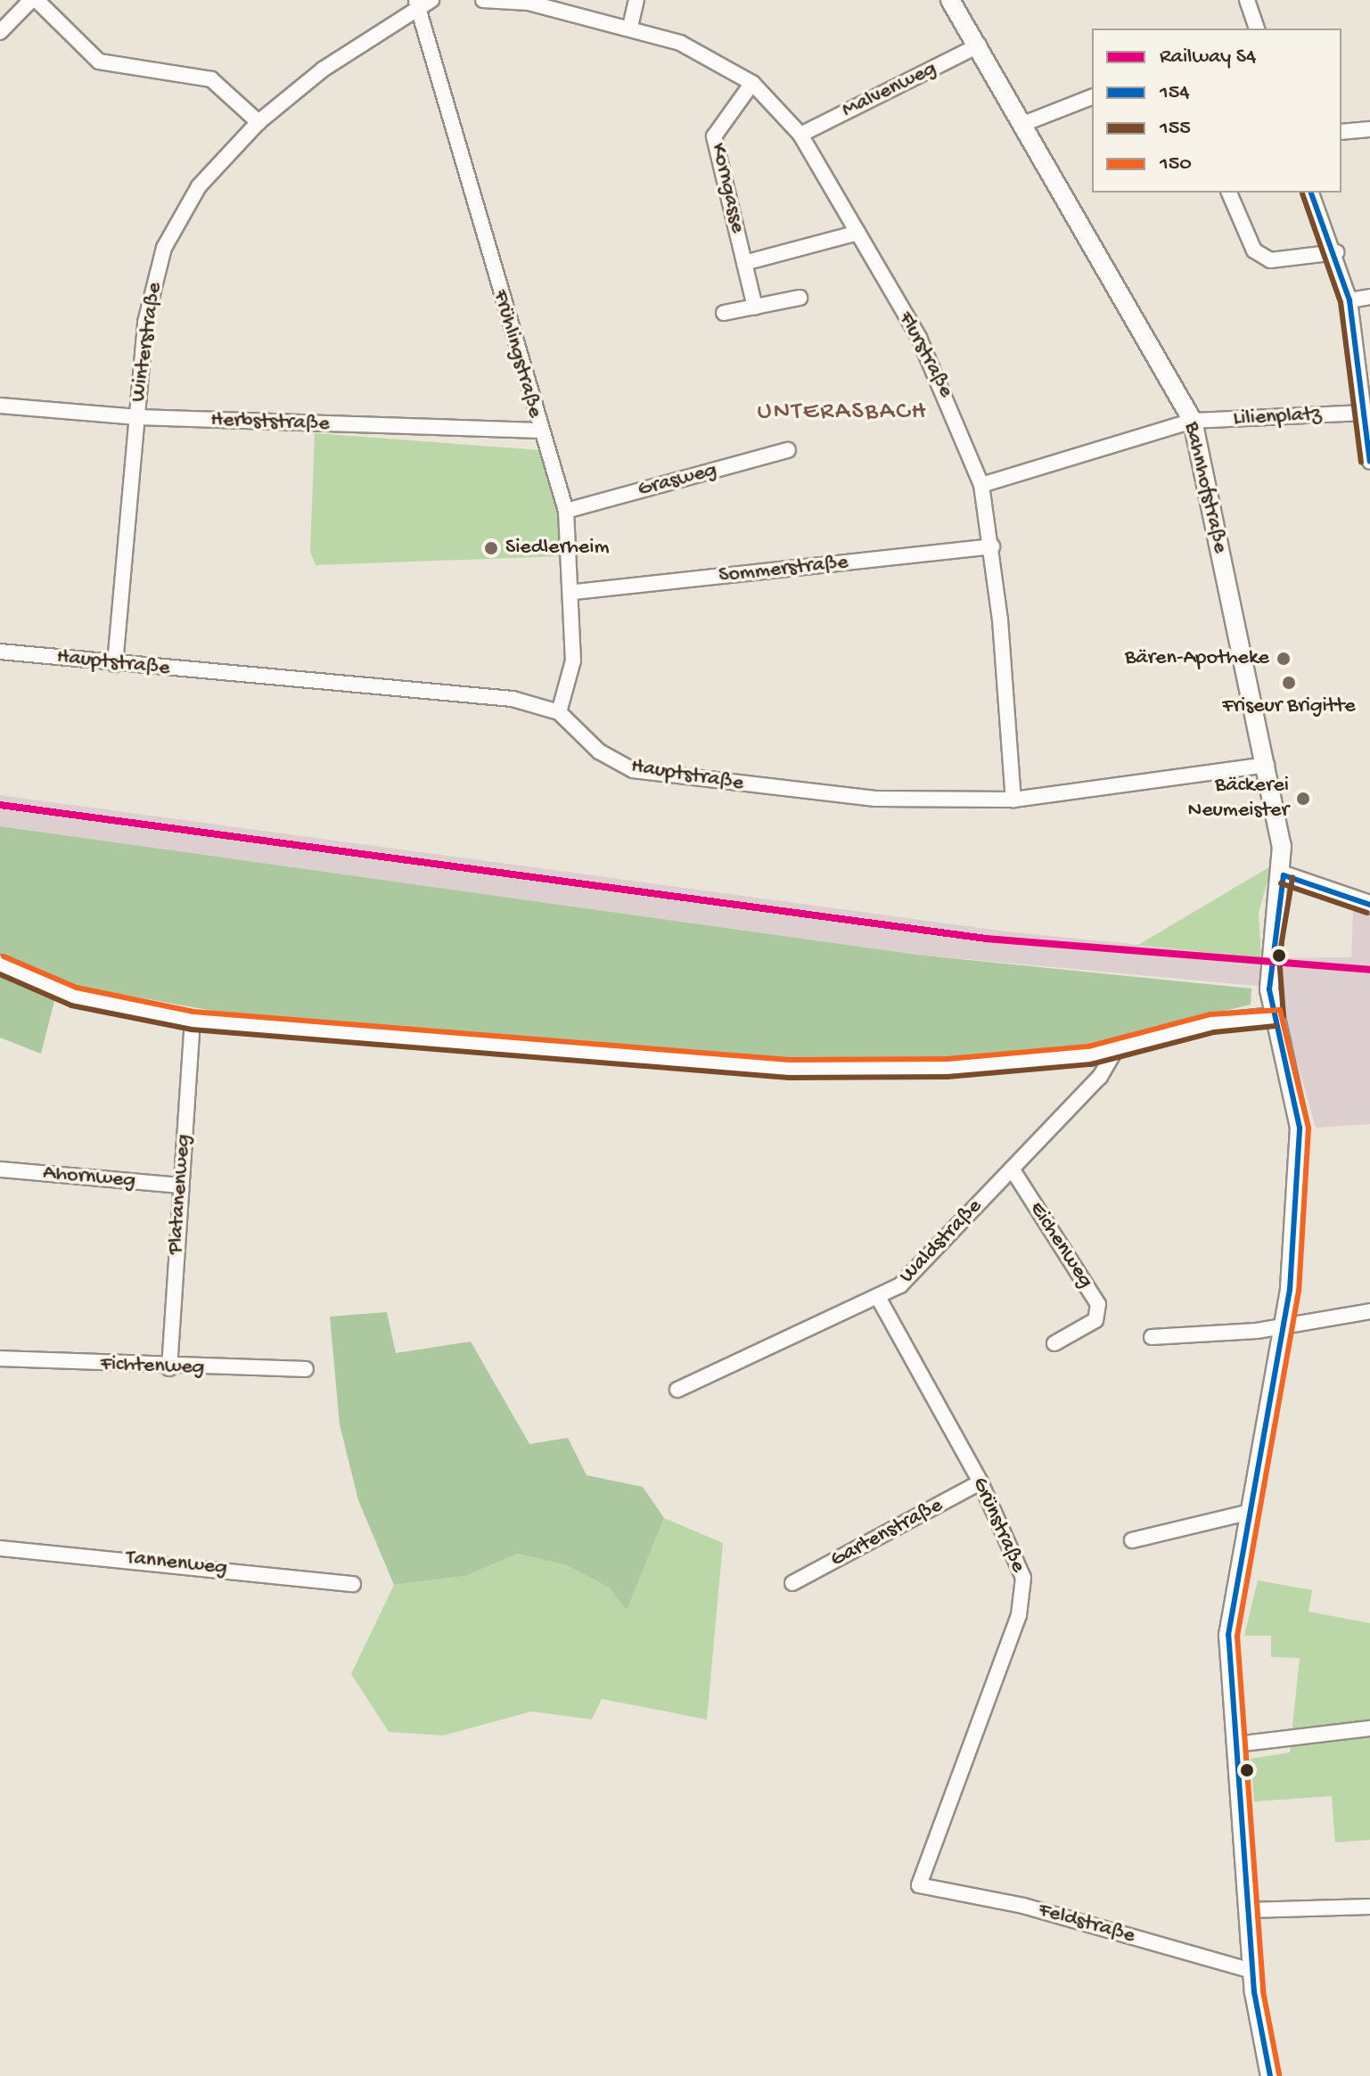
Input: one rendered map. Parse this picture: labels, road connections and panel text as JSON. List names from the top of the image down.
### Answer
{
  "streets": {
    "street": [
      "Malvenweg",
      "Korngasse",
      "Winterstraße",
      "Frühlingstraße",
      "Flurstraße",
      "Lilienplatz",
      "Herbststraße",
      "Grasweg",
      "Bahnhofstraße",
      "Sommerstraße",
      "Hauptstraße",
      "Ahornweg",
      "Platanenweg",
      "Waldstraße",
      "Eichenweg",
      "Fichtenweg",
      "Grünstraße",
      "Gartenstraße",
      "Tannenweg",
      "Feldstraße"
    ]
  },
  "crossings": [
    ["Malvenweg", "Flurstraße"],
    ["Malvenweg", "Bahnhofstraße"],
    ["Korngasse", "Flurstraße"],
    ["Winterstraße", "Frühlingstraße"],
    ["Winterstraße", "Herbststraße"],
    ["Winterstraße", "Hauptstraße"],
    ["Frühlingstraße", "Herbststraße"],
    ["Frühlingstraße", "Grasweg"],
    ["Frühlingstraße", "Sommerstraße"],
    ["Frühlingstraße", "Hauptstraße"],
    ["Flurstraße", "Lilienplatz"],
    ["Flurstraße", "Sommerstraße"],
    ["Flurstraße", "Hauptstraße"],
    ["Lilienplatz", "Bahnhofstraße"],
    ["Bahnhofstraße", "Hauptstraße"],
    ["Bahnhofstraße", "Feldstraße"],
    ["Ahornweg", "Platanenweg"],
    ["Platanenweg", "Fichtenweg"],
    ["Waldstraße", "Eichenweg"],
    ["Waldstraße", "Grünstraße"],
    ["Grünstraße", "Gartenstraße"],
    ["Grünstraße", "Feldstraße"]
  ],
  "districts": ["UNTERASBACH"],
  "places": [
    "Siedlerheim",
    "Bären-Apotheke",
    "Friseur Brigitte",
    "Bäckerei Neumeister"
  ],
  "lines": [
    "transit line 154",
    "transit line 155",
    "rail line S4",
    "transit line 150"
  ],
  "legend": [
    "Railway S4",
    "154",
    "155",
    "150"
  ]
}
